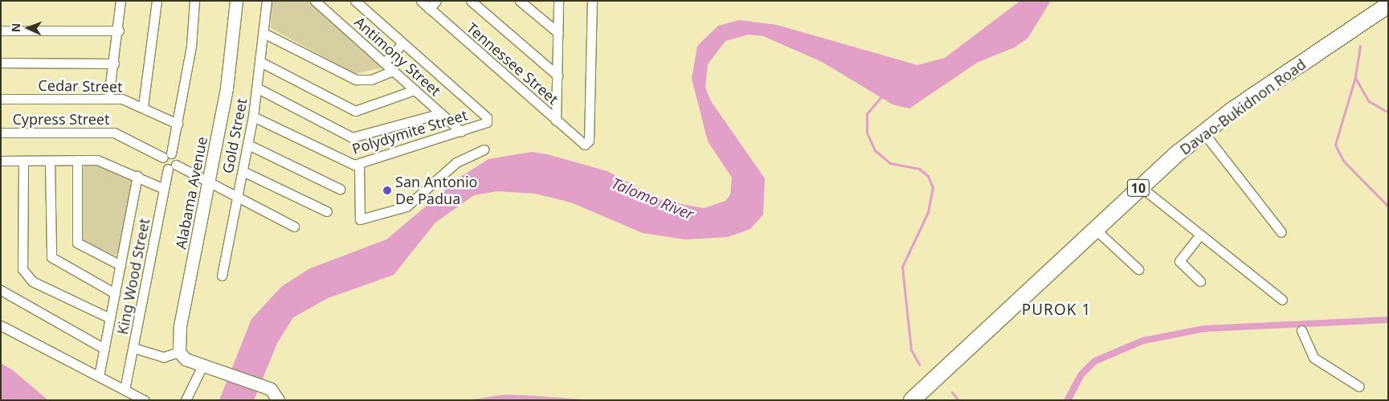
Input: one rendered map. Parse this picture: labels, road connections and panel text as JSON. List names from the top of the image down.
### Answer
{
  "streets": {
    "highway": ["Davao-Bukidnon Road", "10"],
    "street": [
      "Antimony Street",
      "Tennessee Street",
      "Cedar Street",
      "Cypress Street",
      "Polydymite Street",
      "Gold Street",
      "Alabama Avenue",
      "King Wood Street"
    ]
  },
  "crossings": [
    ["Antimony Street", "Polydymite Street"],
    ["Polydymite Street", "Gold Street"]
  ],
  "districts": ["PUROK 1"],
  "water": ["Talomo River"],
  "places": ["San Antonio De Padua"],
  "north": "left"
}
